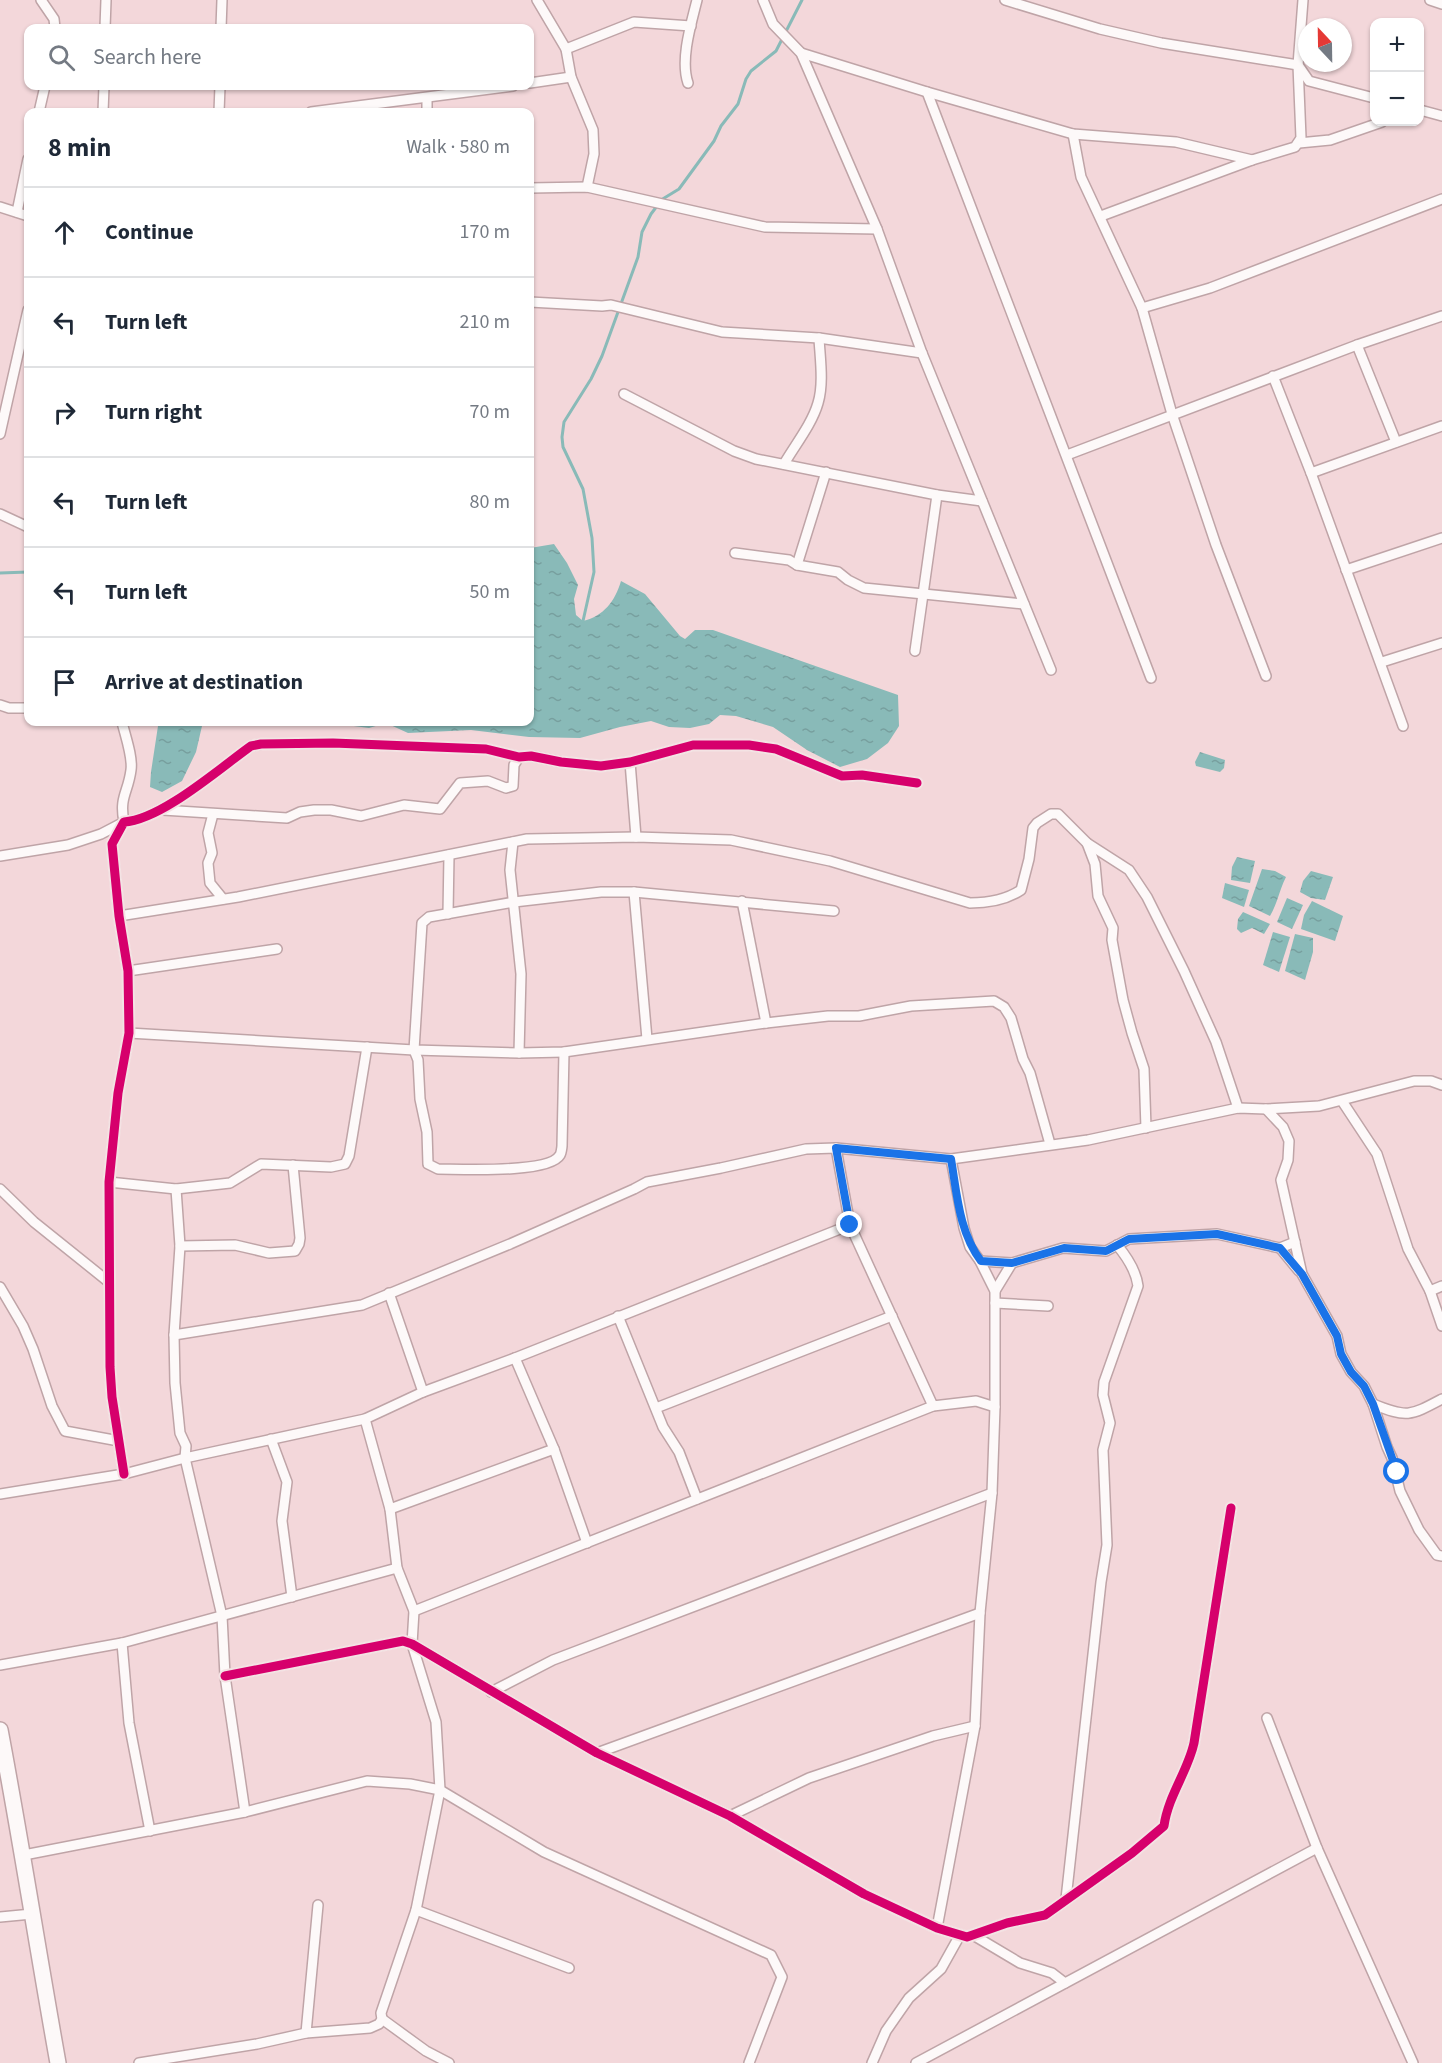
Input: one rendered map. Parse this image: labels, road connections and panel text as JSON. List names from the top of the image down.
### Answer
{
  "north": "top",
  "page": {
    "map_buttons": ["+", "−"],
    "search": "Search here",
    "heading": ["8 min", "Walk · 580 m"],
    "list": [
      ["Continue", "170 m"],
      ["Turn left", "210 m"],
      ["Turn right", "70 m"],
      ["Turn left", "80 m"],
      ["Turn left", "50 m"],
      "Arrive at destination"
    ]
  }
}
